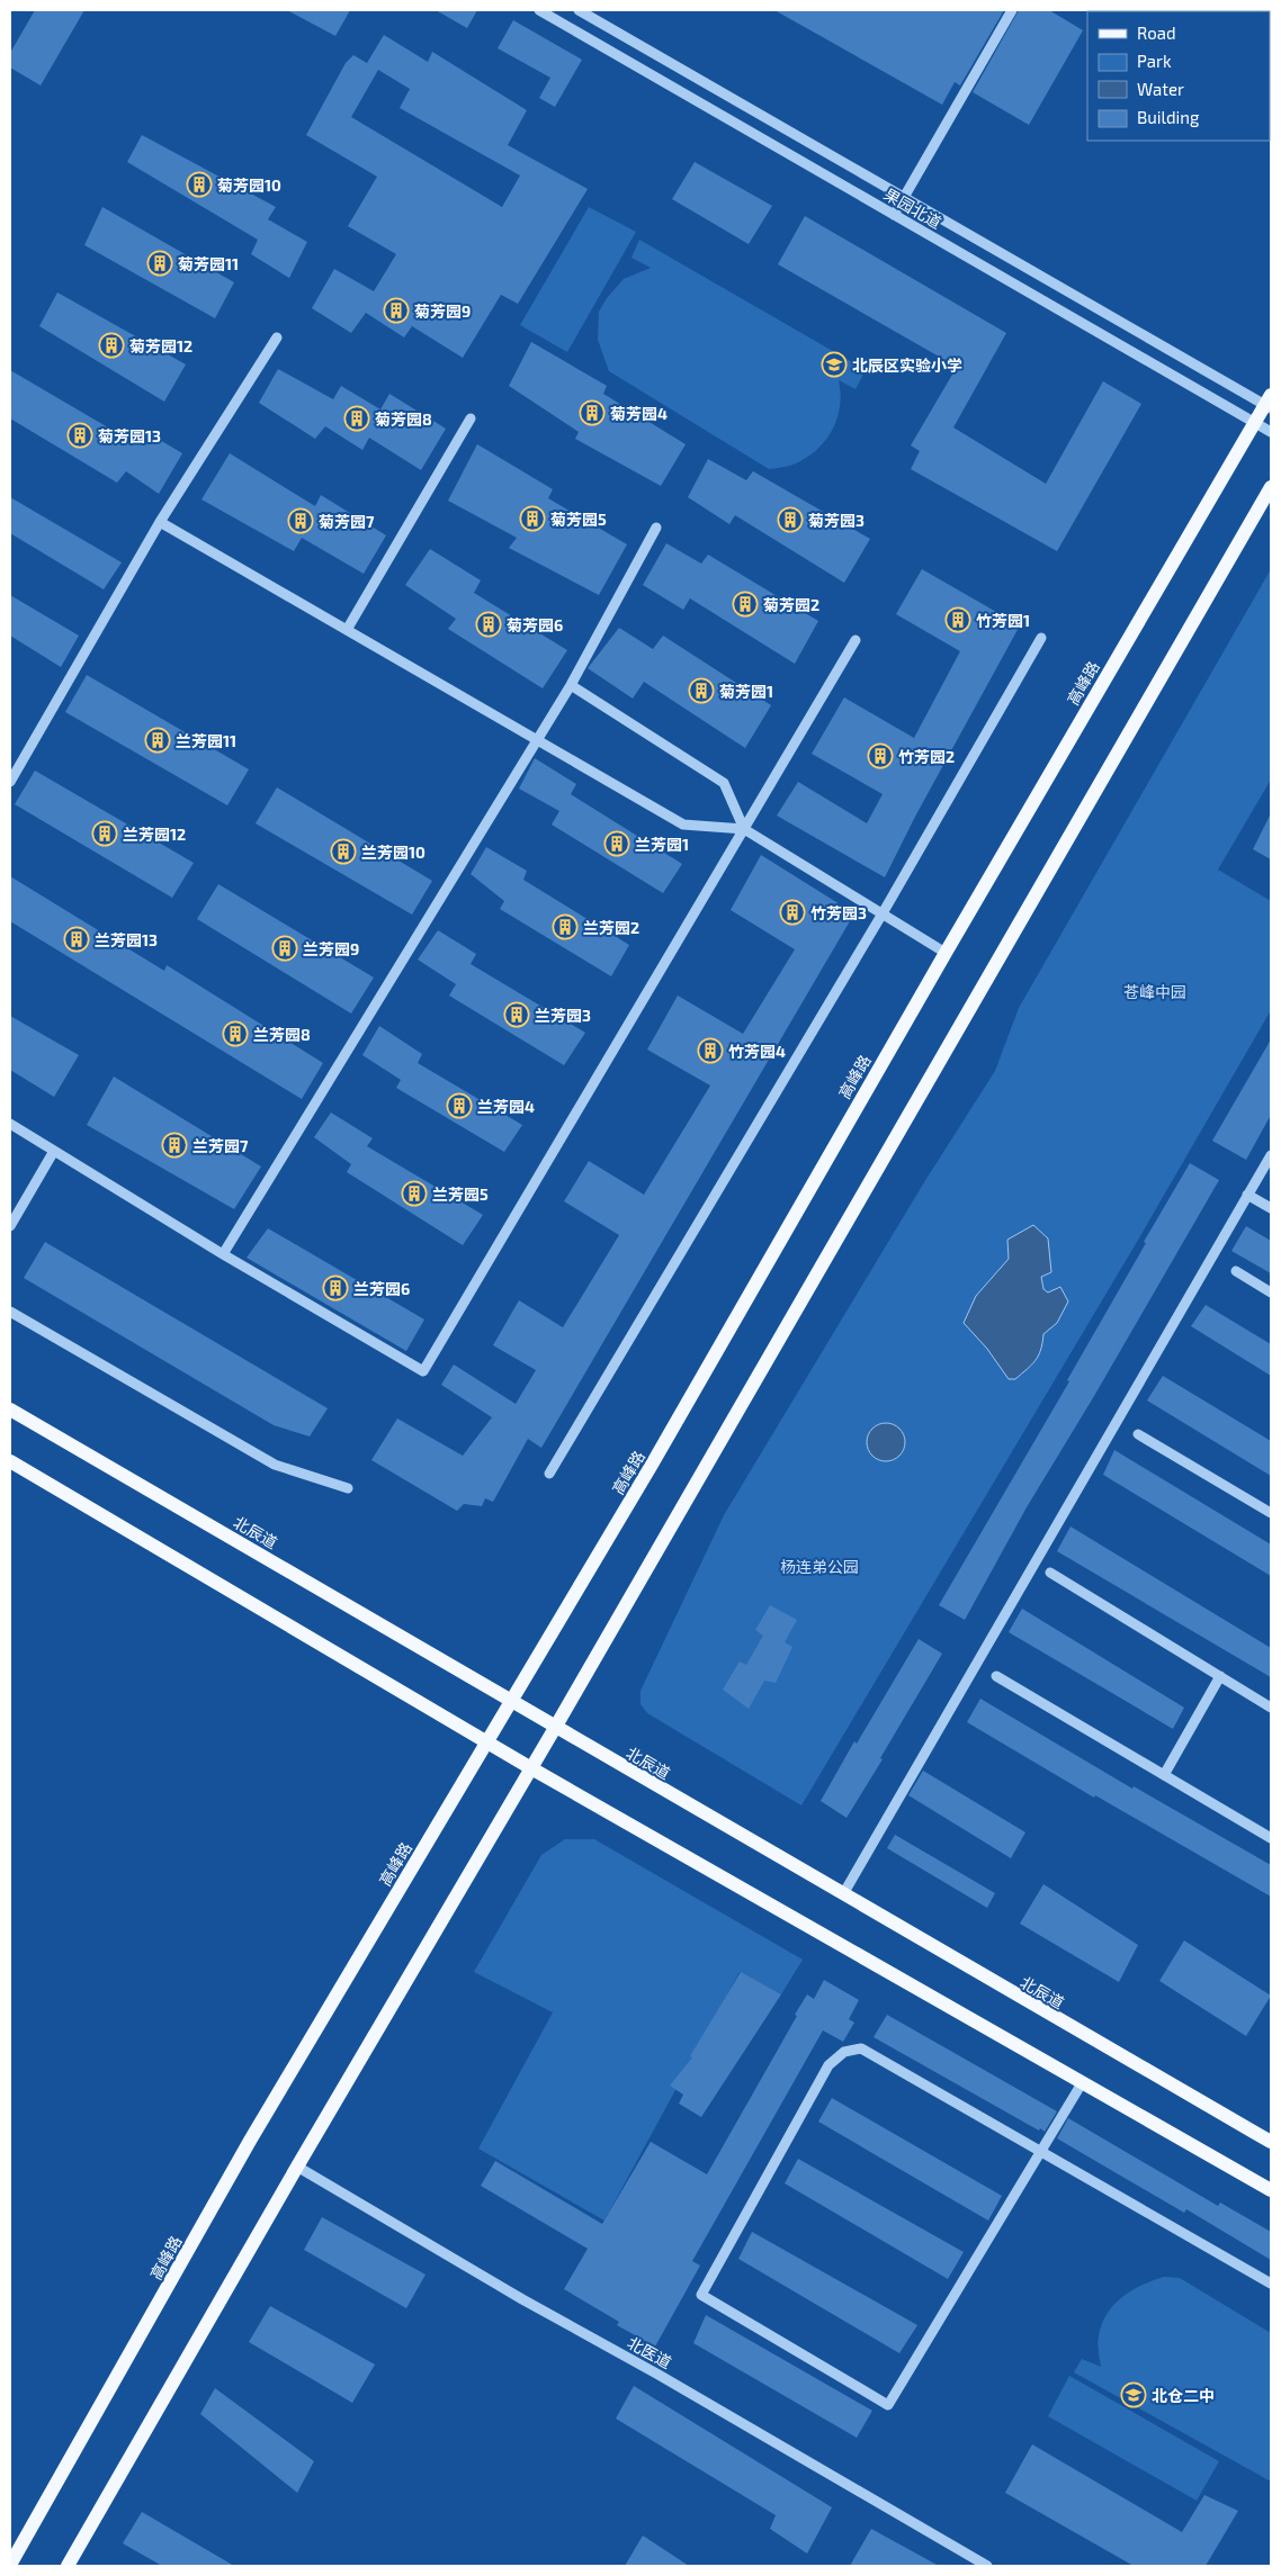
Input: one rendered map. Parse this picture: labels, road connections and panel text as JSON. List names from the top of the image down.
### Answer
{
  "streets": {
    "main road": ["高峰路", "北辰道"],
    "street": ["果园北道", "北医道"]
  },
  "crossings": [
    ["果园北道", "高峰路"],
    ["高峰路", "北辰道"]
  ],
  "parks": ["苍峰中园", "杨连弟公园"],
  "places": {
    "building": [
      "菊芳园10",
      "菊芳园11",
      "菊芳园9",
      "菊芳园12",
      "菊芳园4",
      "菊芳园8",
      "菊芳园13",
      "菊芳园5",
      "菊芳园3",
      "菊芳园7",
      "菊芳园2",
      "竹芳园1",
      "菊芳园6",
      "菊芳园1",
      "兰芳园11",
      "竹芳园2",
      "兰芳园12",
      "兰芳园1",
      "兰芳园10",
      "竹芳园3",
      "兰芳园2",
      "兰芳园13",
      "兰芳园9",
      "兰芳园3",
      "兰芳园8",
      "竹芳园4",
      "兰芳园4",
      "兰芳园7",
      "兰芳园5",
      "兰芳园6"
    ],
    "school or university": ["北辰区实验小学", "北仓二中"]
  },
  "legend": [
    "Road",
    "Park",
    "Water",
    "Building"
  ]
}
